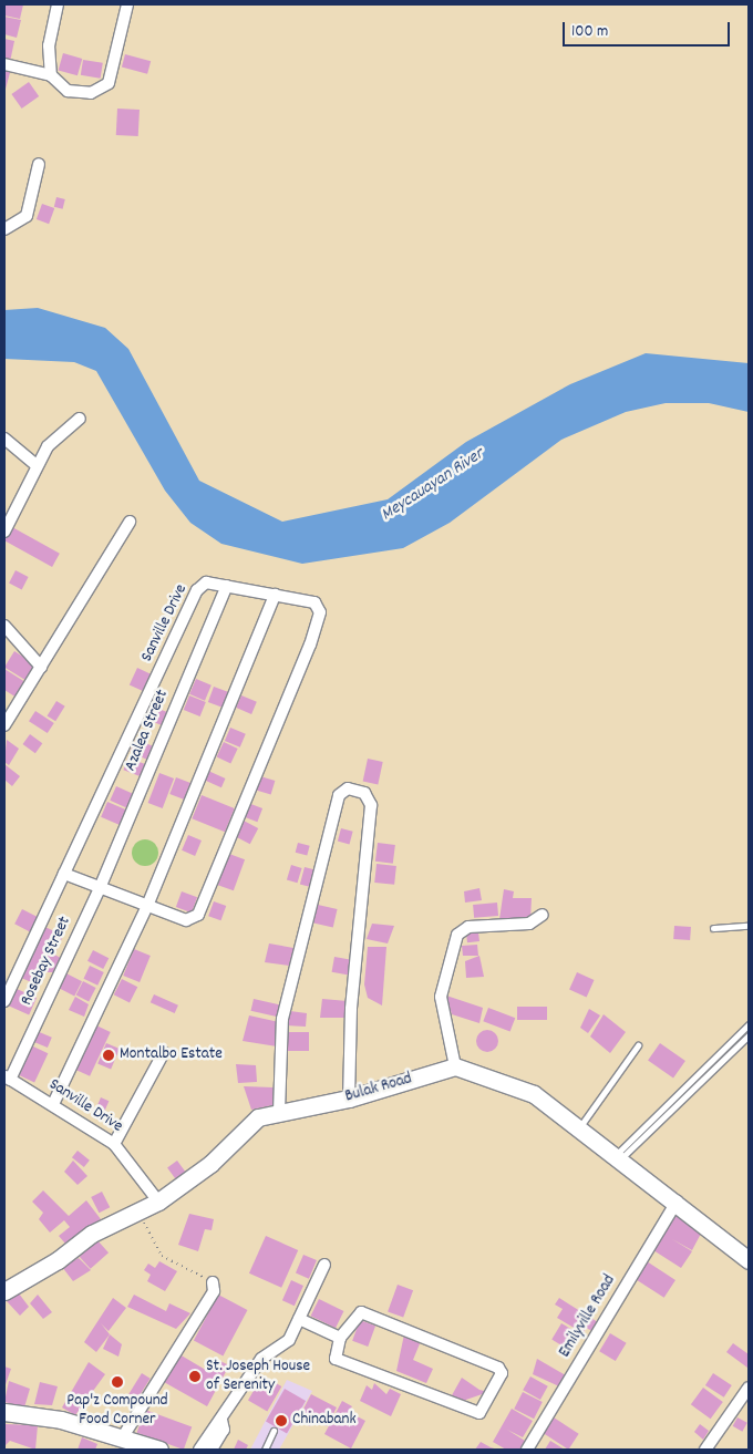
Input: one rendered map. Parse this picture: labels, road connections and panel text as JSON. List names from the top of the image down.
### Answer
{
  "streets": {
    "street": [
      "Sanville Drive",
      "Azalea Street",
      "Rosebay Street",
      "Bulak Road",
      "Emilyville Road"
    ]
  },
  "crossings": [
    ["Sanville Drive", "Azalea Street"],
    ["Sanville Drive", "Rosebay Street"],
    ["Sanville Drive", "Bulak Road"],
    ["Azalea Street", "Rosebay Street"]
  ],
  "water": ["Meycauayan River"],
  "places": [
    "Montalbo Estate",
    "St. Joseph House of Serenity",
    "Pap'z Compound Food Corner",
    "Chinabank"
  ],
  "scale_bar": "100 m"
}
